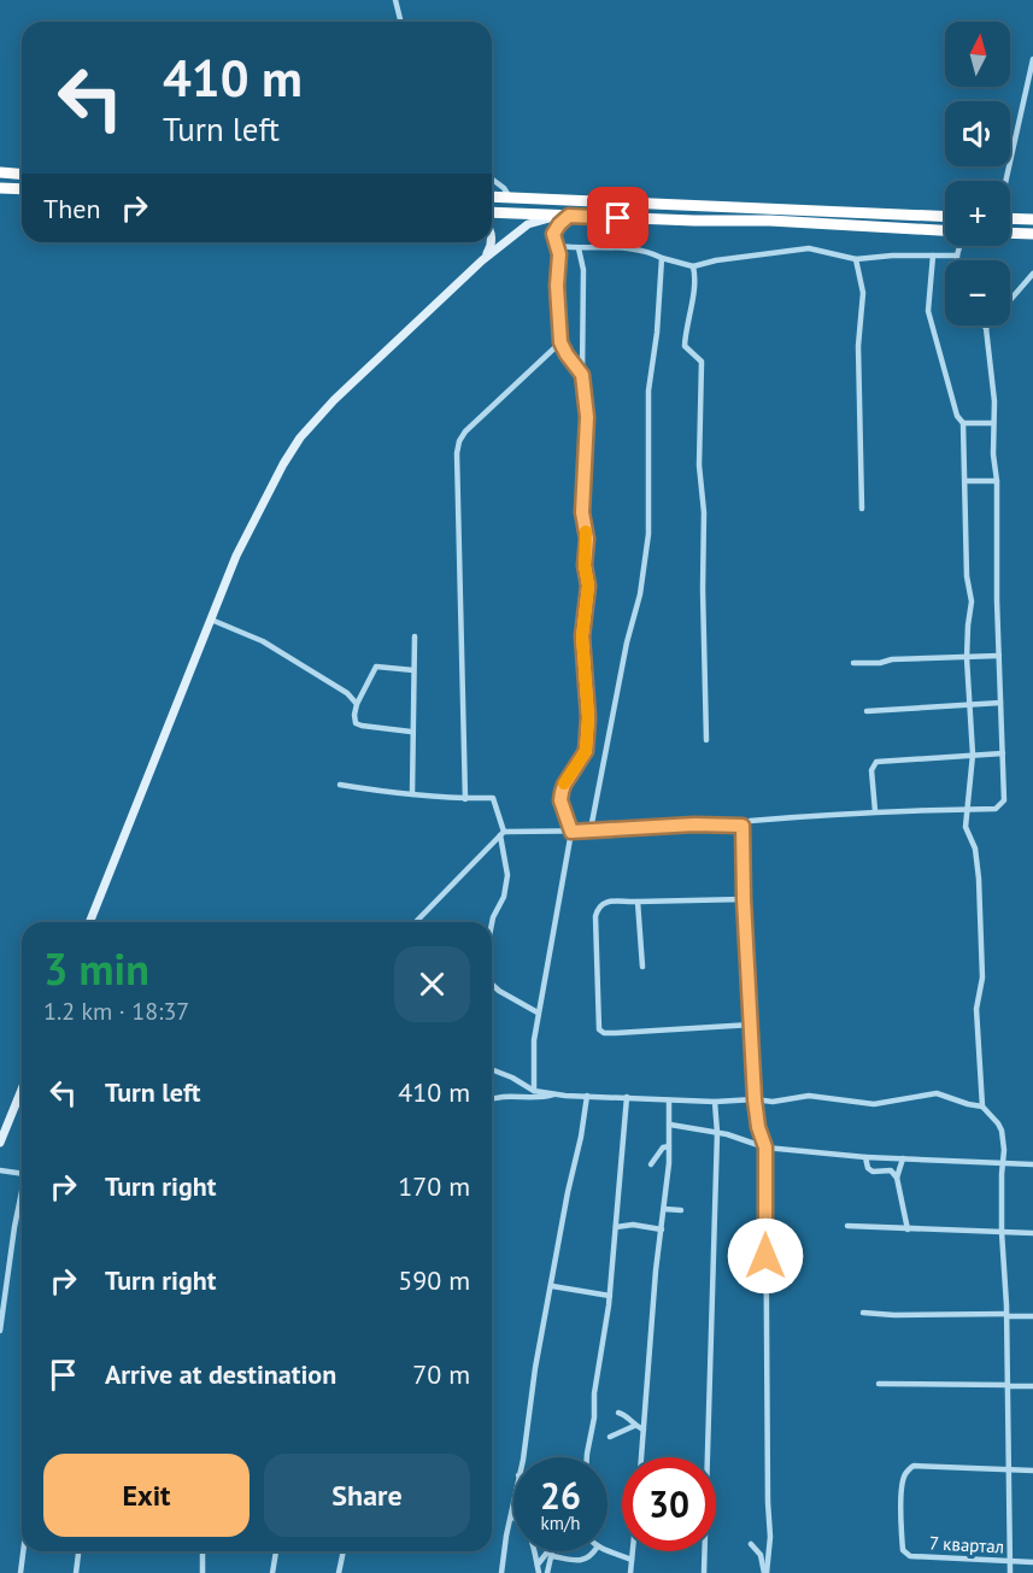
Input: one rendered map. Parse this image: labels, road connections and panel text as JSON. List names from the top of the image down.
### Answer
{
  "streets": {
    "street": ["7 квартал"]
  },
  "north": "top",
  "page": {
    "map_buttons": ["+", "−"],
    "turn": ["410 m", "Turn left"],
    "then": "Then",
    "heading": ["3 min", "1.2 km · 18:37"],
    "list": [
      {
        "name": "Turn left",
        "value": "410 m"
      },
      {
        "name": "Turn right",
        "value": "170 m"
      },
      {
        "name": "Turn right",
        "value": "590 m"
      },
      {
        "name": "Arrive at destination",
        "value": "70 m"
      }
    ],
    "buttons": ["Exit", "Share"],
    "speed": "26 km/h",
    "limit": "30"
  }
}
